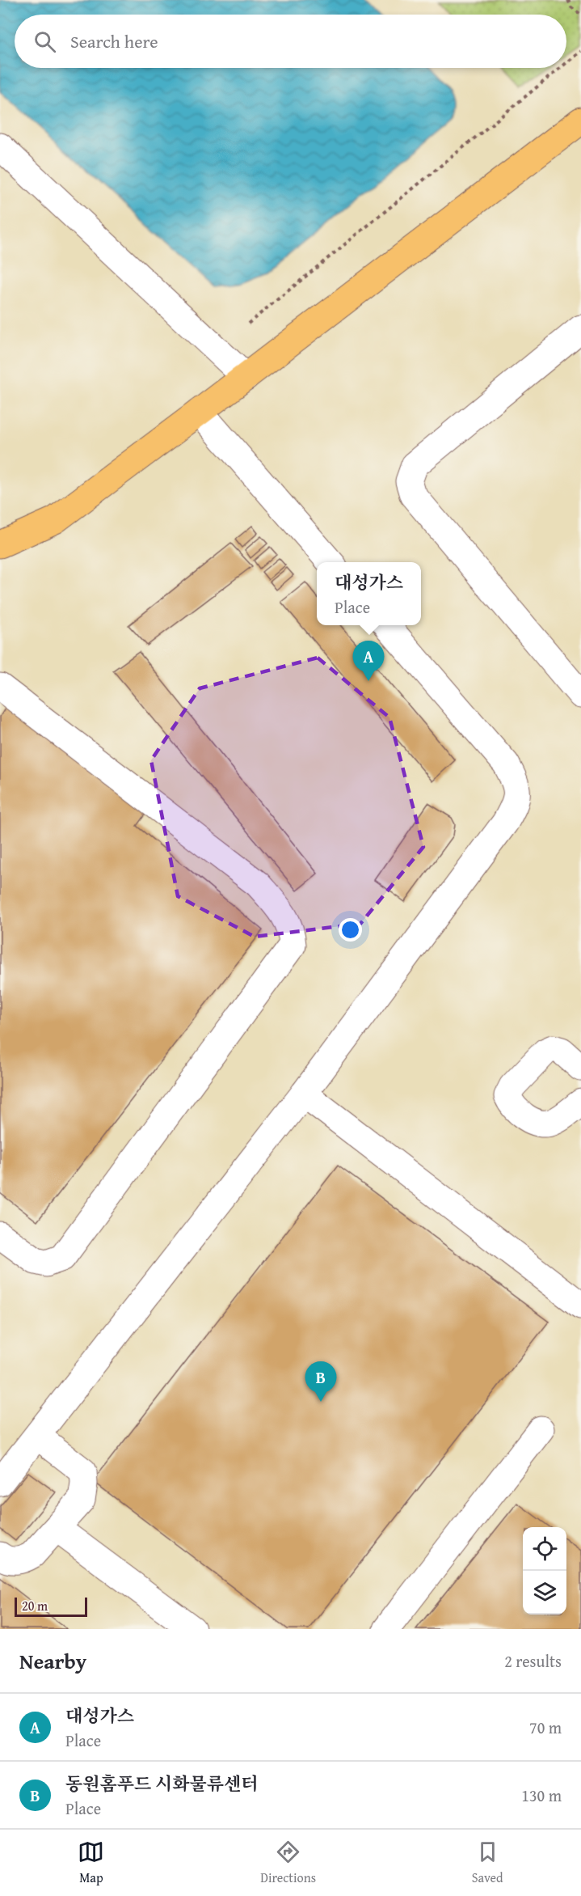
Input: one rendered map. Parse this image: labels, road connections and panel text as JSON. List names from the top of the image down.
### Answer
{
  "scale_bar": "20 m",
  "page": {
    "search": "Search here",
    "popup": ["대성가스", "Place"],
    "pins": ["A", "B"],
    "scale": "20 m",
    "heading": ["Nearby", "2 results"],
    "list": [
      {
        "mark": "A",
        "name": "대성가스",
        "note": "Place",
        "value": "70 m"
      },
      {
        "mark": "B",
        "name": "동원홈푸드 시화물류센터",
        "note": "Place",
        "value": "130 m"
      }
    ],
    "nav": ["Map", "Directions", "Saved"]
  }
}
